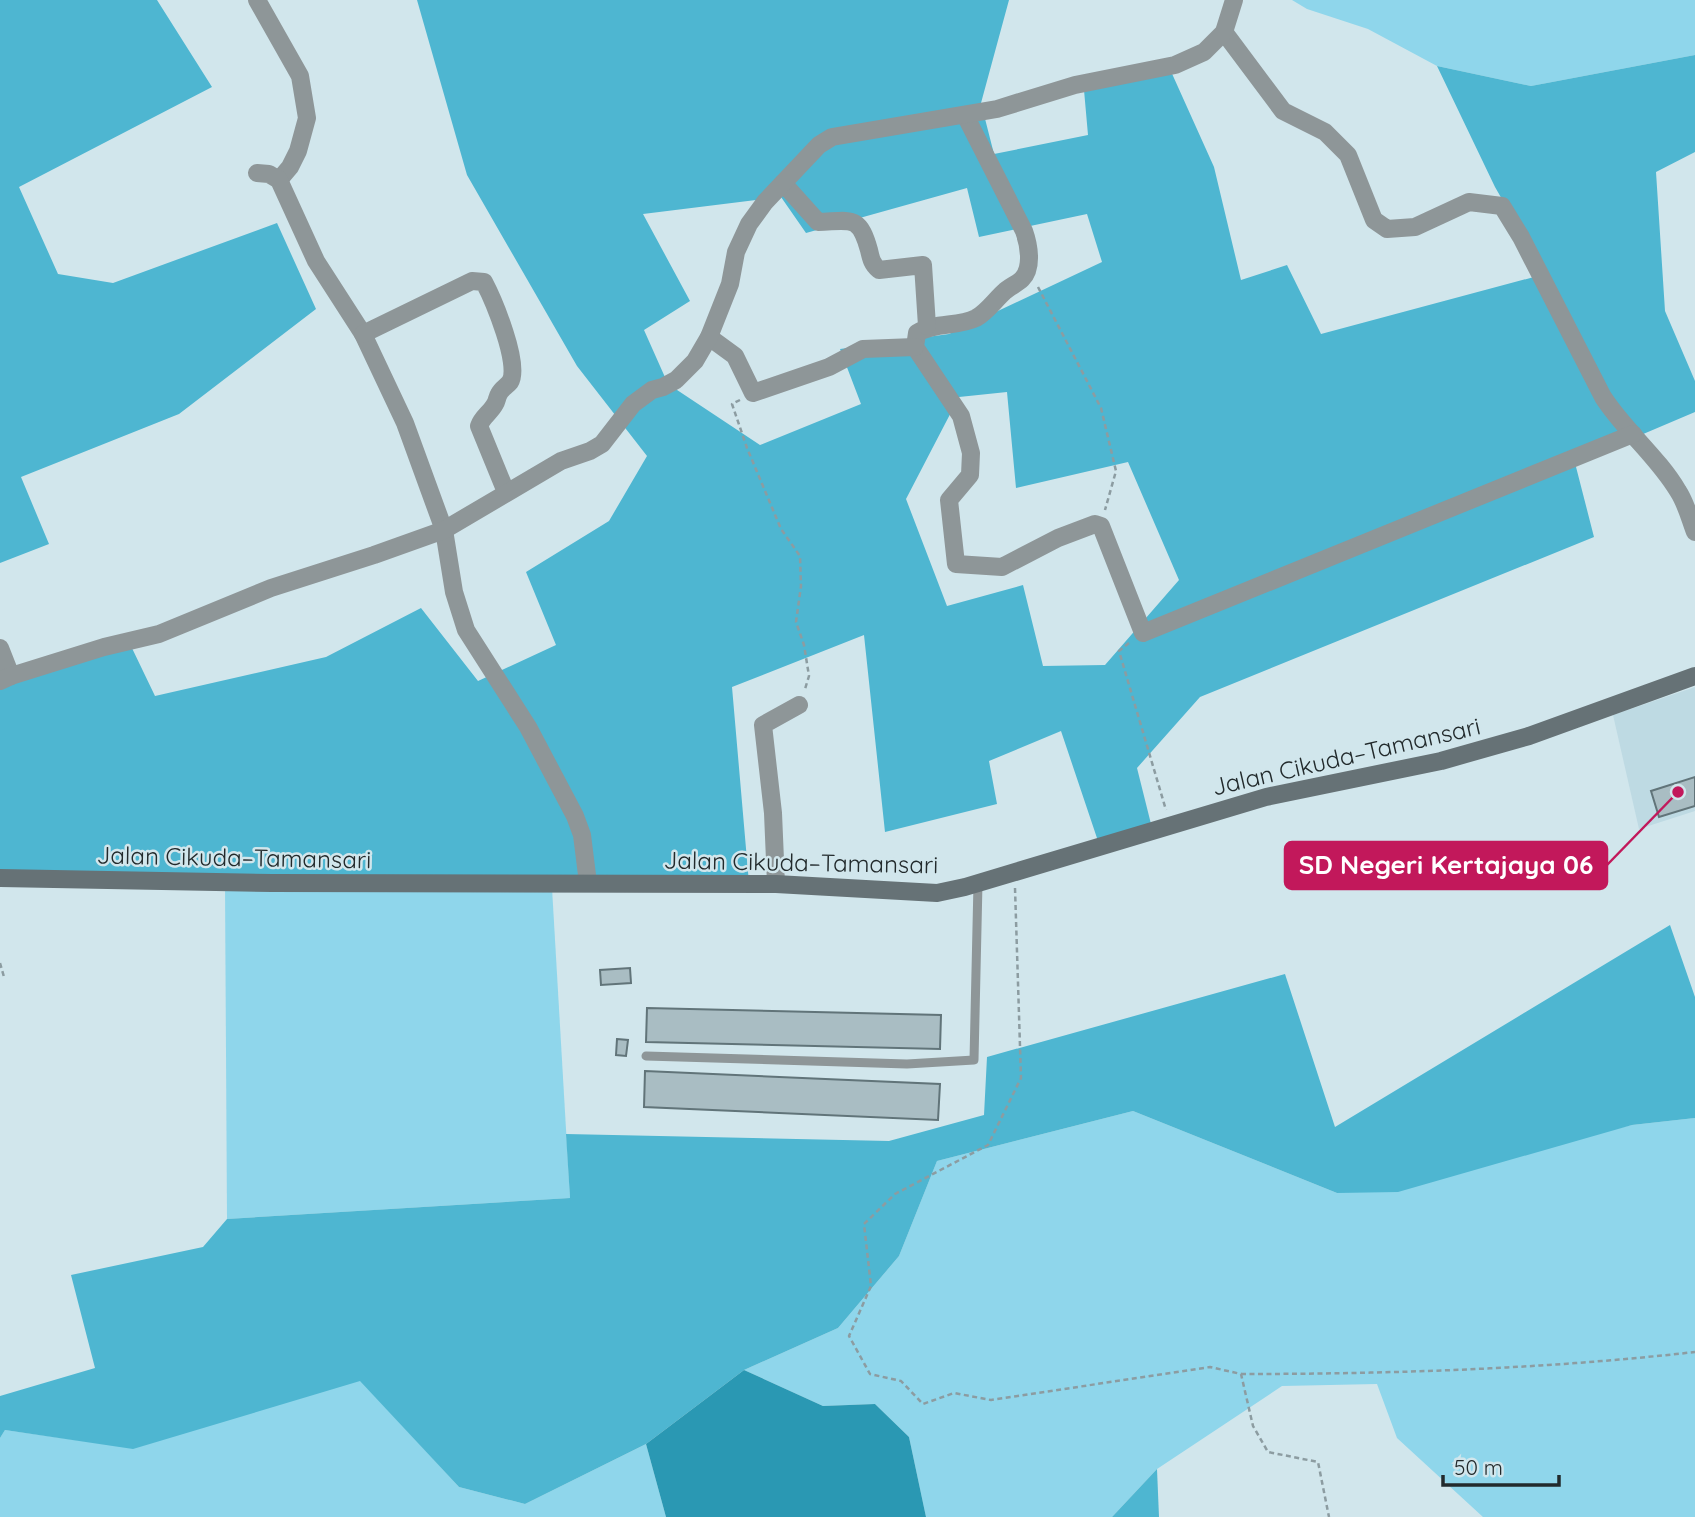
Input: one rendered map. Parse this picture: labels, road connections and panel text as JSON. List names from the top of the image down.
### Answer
{
  "streets": {
    "street": ["Jalan Cikuda–Tamansari"]
  },
  "places": ["SD Negeri Kertajaya 06"],
  "scale_bar": "50 m"
}
